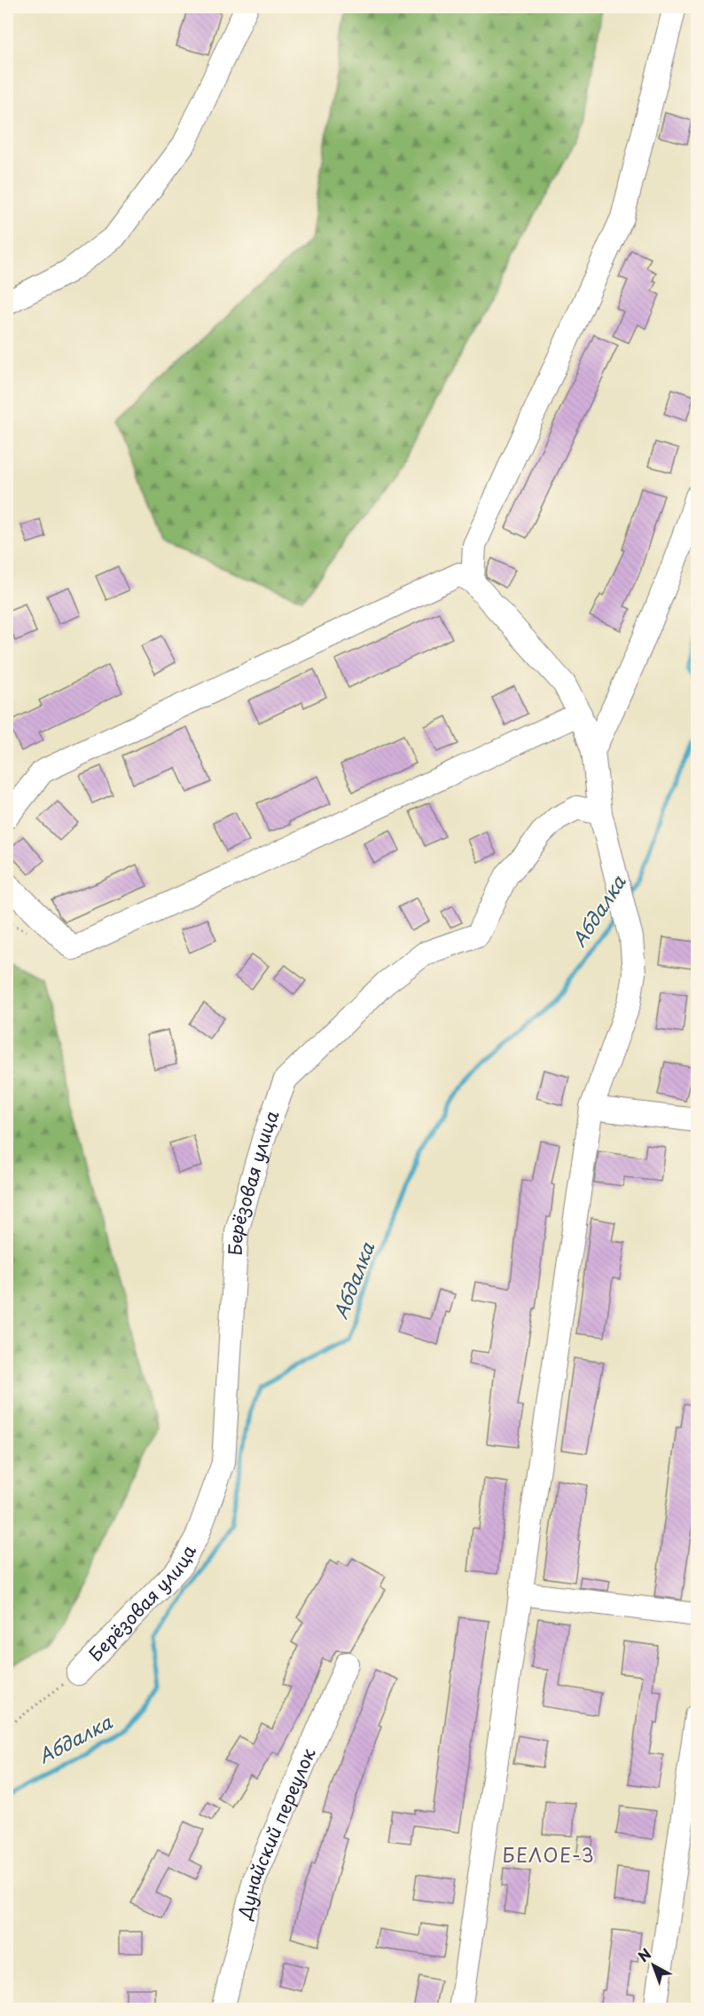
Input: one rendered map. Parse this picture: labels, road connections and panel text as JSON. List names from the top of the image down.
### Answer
{
  "streets": {
    "street": ["Берёзовая улица", "Дунайский переулок"]
  },
  "districts": ["БЕЛОЕ-3"],
  "water": ["Абдалка"],
  "north": "top left"
}
